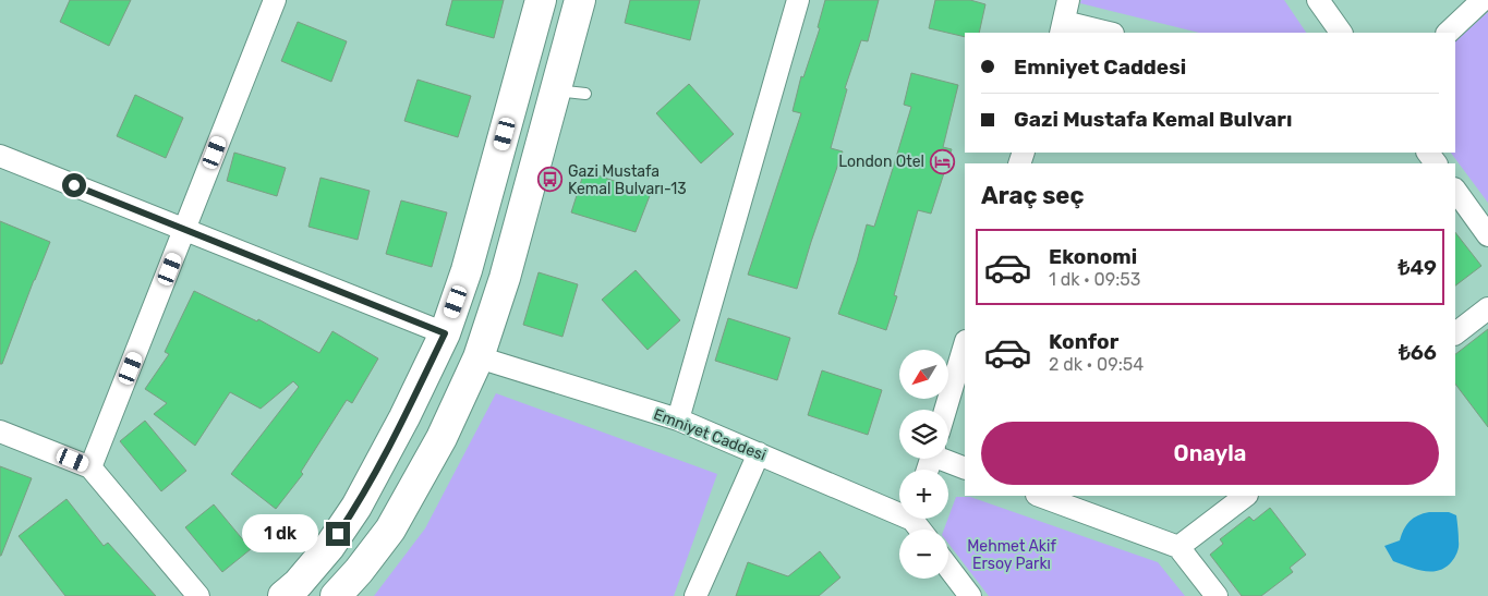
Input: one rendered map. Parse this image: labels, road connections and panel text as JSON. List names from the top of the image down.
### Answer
{
  "streets": {
    "street": ["Emniyet Caddesi"]
  },
  "parks": ["Mehmet Akif Ersoy Parkı"],
  "places": {
    "hotel": ["London Otel"],
    "bus stop": ["Gazi Mustafa Kemal Bulvarı-13"]
  },
  "north": "bottom left",
  "page": {
    "banner": ["Emniyet Caddesi", "Gazi Mustafa Kemal Bulvarı"],
    "heading": "Araç seç",
    "list": [
      {
        "name": "Ekonomi",
        "note": "1 dk · 09:53",
        "value": "₺49"
      },
      {
        "name": "Konfor",
        "note": "2 dk · 09:54",
        "value": "₺66"
      }
    ],
    "map_buttons": ["+", "−"],
    "buttons": "Onayla",
    "bubble": "1 dk"
  }
}
